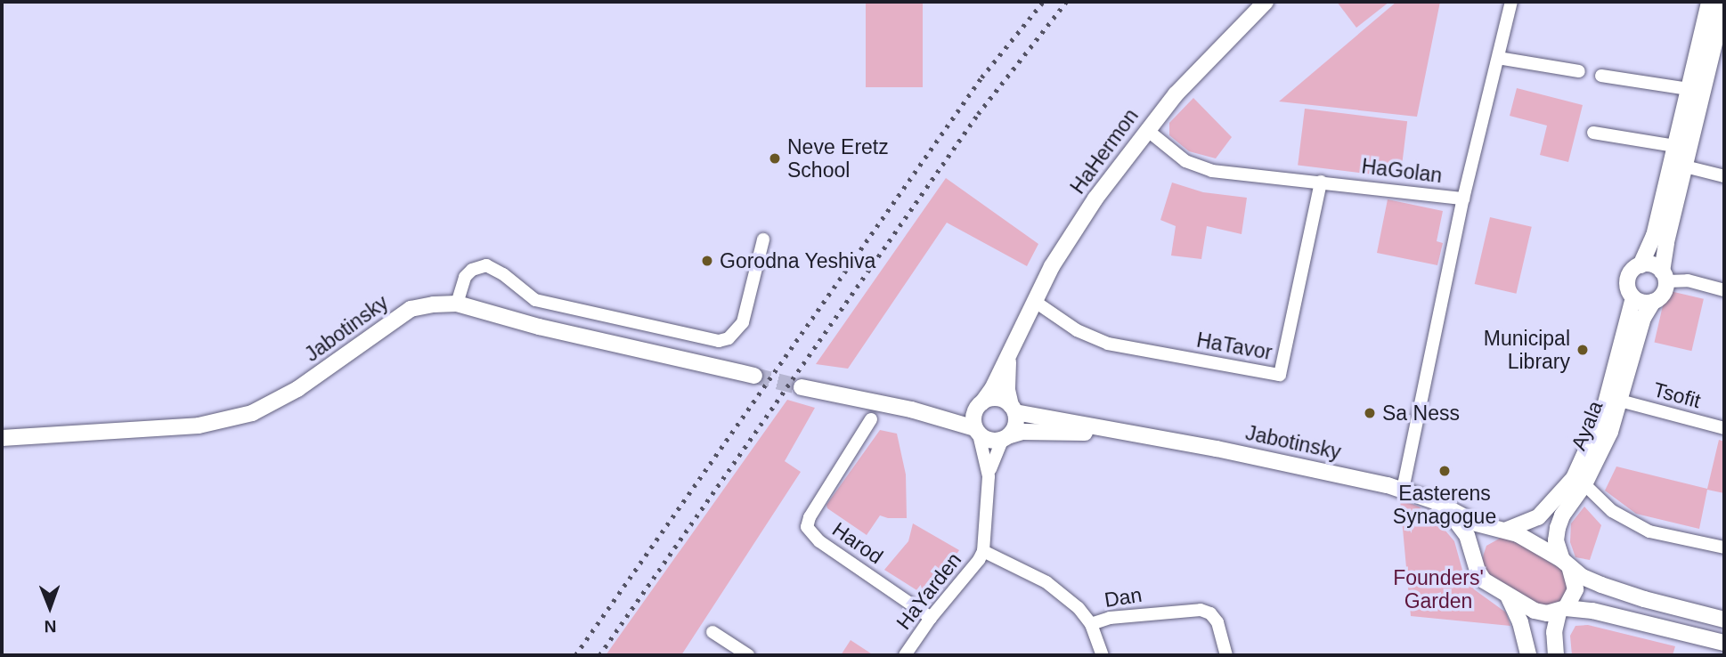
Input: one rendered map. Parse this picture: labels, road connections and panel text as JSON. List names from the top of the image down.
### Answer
{
  "streets": {
    "street": [
      "HaHermon",
      "HaGolan",
      "Jabotinsky",
      "HaTavor",
      "Tsofit",
      "Ayala",
      "Harod",
      "HaYarden",
      "Dan"
    ]
  },
  "crossings": [
    ["HaHermon", "HaGolan"],
    ["HaHermon", "Jabotinsky"],
    ["HaHermon", "HaTavor"],
    ["HaHermon", "HaYarden"],
    ["HaGolan", "HaTavor"],
    ["Jabotinsky", "Ayala"],
    ["Jabotinsky", "HaYarden"],
    ["Tsofit", "Ayala"],
    ["Harod", "HaYarden"],
    ["HaYarden", "Dan"]
  ],
  "parks": ["Founders' Garden"],
  "places": [
    "Neve Eretz School",
    "Gorodna Yeshiva",
    "Municipal Library",
    "Sa Ness",
    "Easterens Synagogue"
  ],
  "north": "bottom"
}
